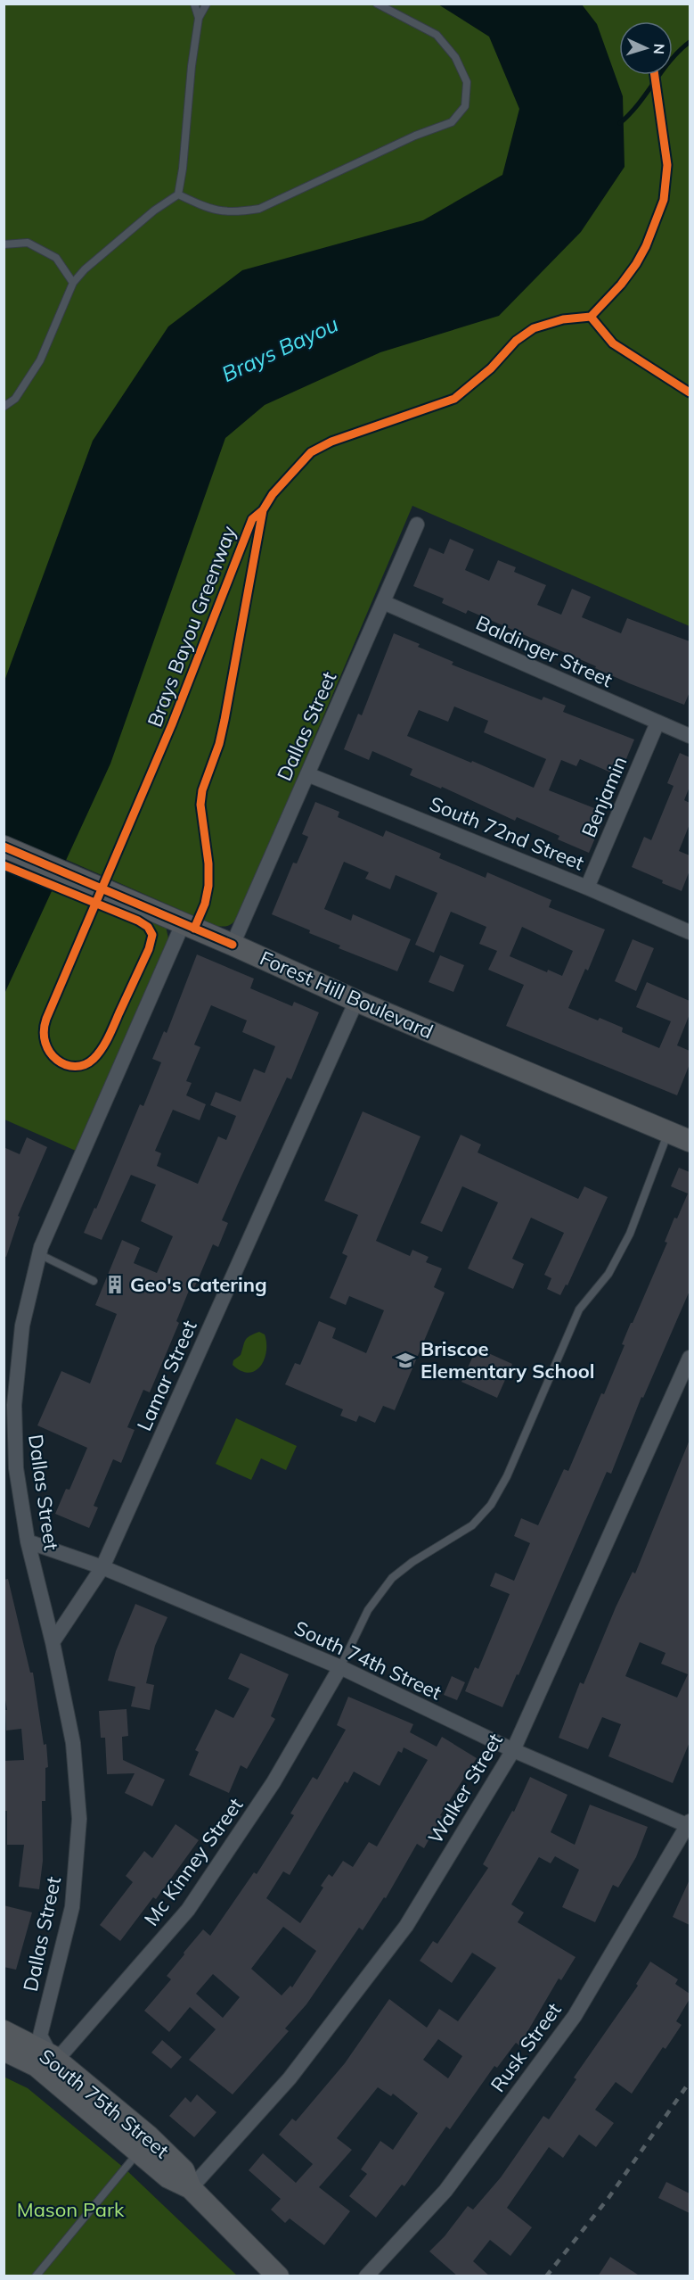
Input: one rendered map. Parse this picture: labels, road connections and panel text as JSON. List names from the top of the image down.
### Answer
{
  "streets": {
    "street": [
      "Baldinger Street",
      "Dallas Street",
      "Benjamin",
      "South 72nd Street",
      "Forest Hill Boulevard",
      "Lamar Street",
      "South 74th Street",
      "Walker Street",
      "Mc Kinney Street",
      "Rusk Street",
      "South 75th Street"
    ],
    "cycle path": ["Brays Bayou Greenway"]
  },
  "crossings": [
    ["Baldinger Street", "Dallas Street"],
    ["Baldinger Street", "Benjamin"],
    ["Dallas Street", "South 72nd Street"],
    ["Dallas Street", "Forest Hill Boulevard"],
    ["Dallas Street", "Lamar Street"],
    ["Dallas Street", "South 74th Street"],
    ["Dallas Street", "Mc Kinney Street"],
    ["Dallas Street", "South 75th Street"],
    ["Benjamin", "South 72nd Street"],
    ["Forest Hill Boulevard", "Lamar Street"],
    ["Lamar Street", "South 74th Street"],
    ["South 74th Street", "Walker Street"],
    ["South 74th Street", "Mc Kinney Street"],
    ["South 74th Street", "Rusk Street"],
    ["Walker Street", "South 75th Street"],
    ["Mc Kinney Street", "South 75th Street"]
  ],
  "water": ["Brays Bayou"],
  "parks": ["Mason Park"],
  "places": {
    "building": ["Geo's Catering"],
    "school or university": ["Briscoe Elementary School"]
  },
  "north": "right"
}
